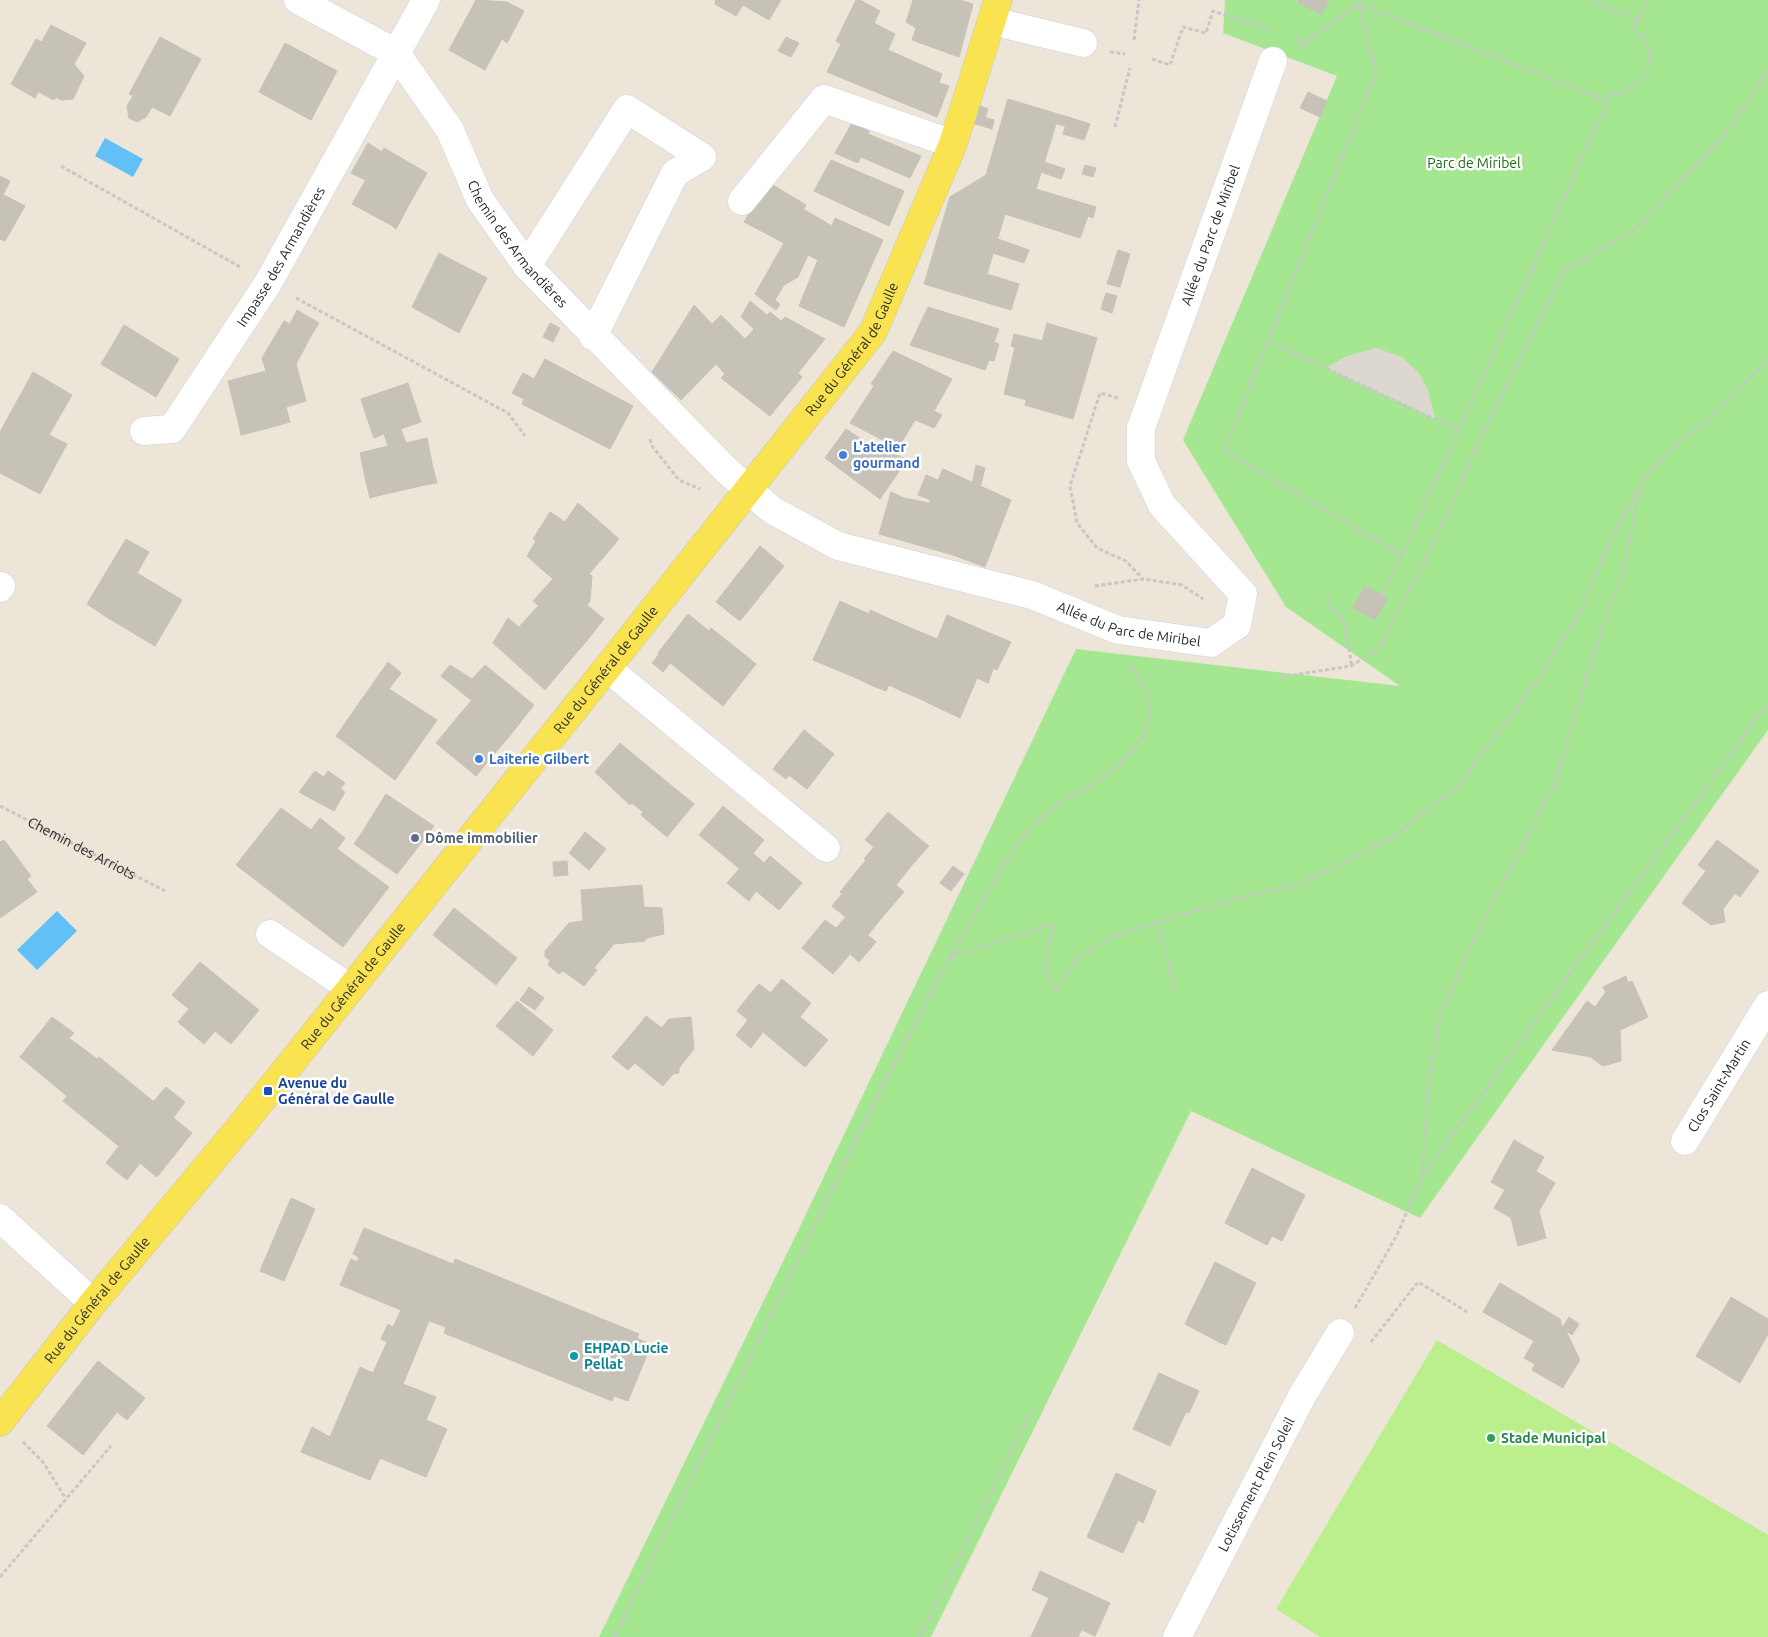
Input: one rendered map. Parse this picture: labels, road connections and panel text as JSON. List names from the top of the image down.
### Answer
{
  "streets": {
    "main road": ["Rue du Général de Gaulle"],
    "street": [
      "Allée du Parc de Miribel",
      "Chemin des Armandières",
      "Impasse des Armandières",
      "Clos Saint-Martin",
      "Lotissement Plein Soleil"
    ],
    "path": ["Chemin des Arriots"]
  },
  "crossings": [
    ["Allée du Parc de Miribel", "Chemin des Armandières"],
    ["Allée du Parc de Miribel", "Rue du Général de Gaulle"],
    ["Chemin des Armandières", "Impasse des Armandières"],
    ["Chemin des Armandières", "Rue du Général de Gaulle"]
  ],
  "parks": ["Parc de Miribel"],
  "places": {
    "other": [
      "L'atelier gourmand",
      "Laiterie Gilbert",
      "Dôme immobilier",
      "EHPAD Lucie Pellat",
      "Stade Municipal"
    ],
    "transit": ["Avenue du Général de Gaulle"]
  }
}
